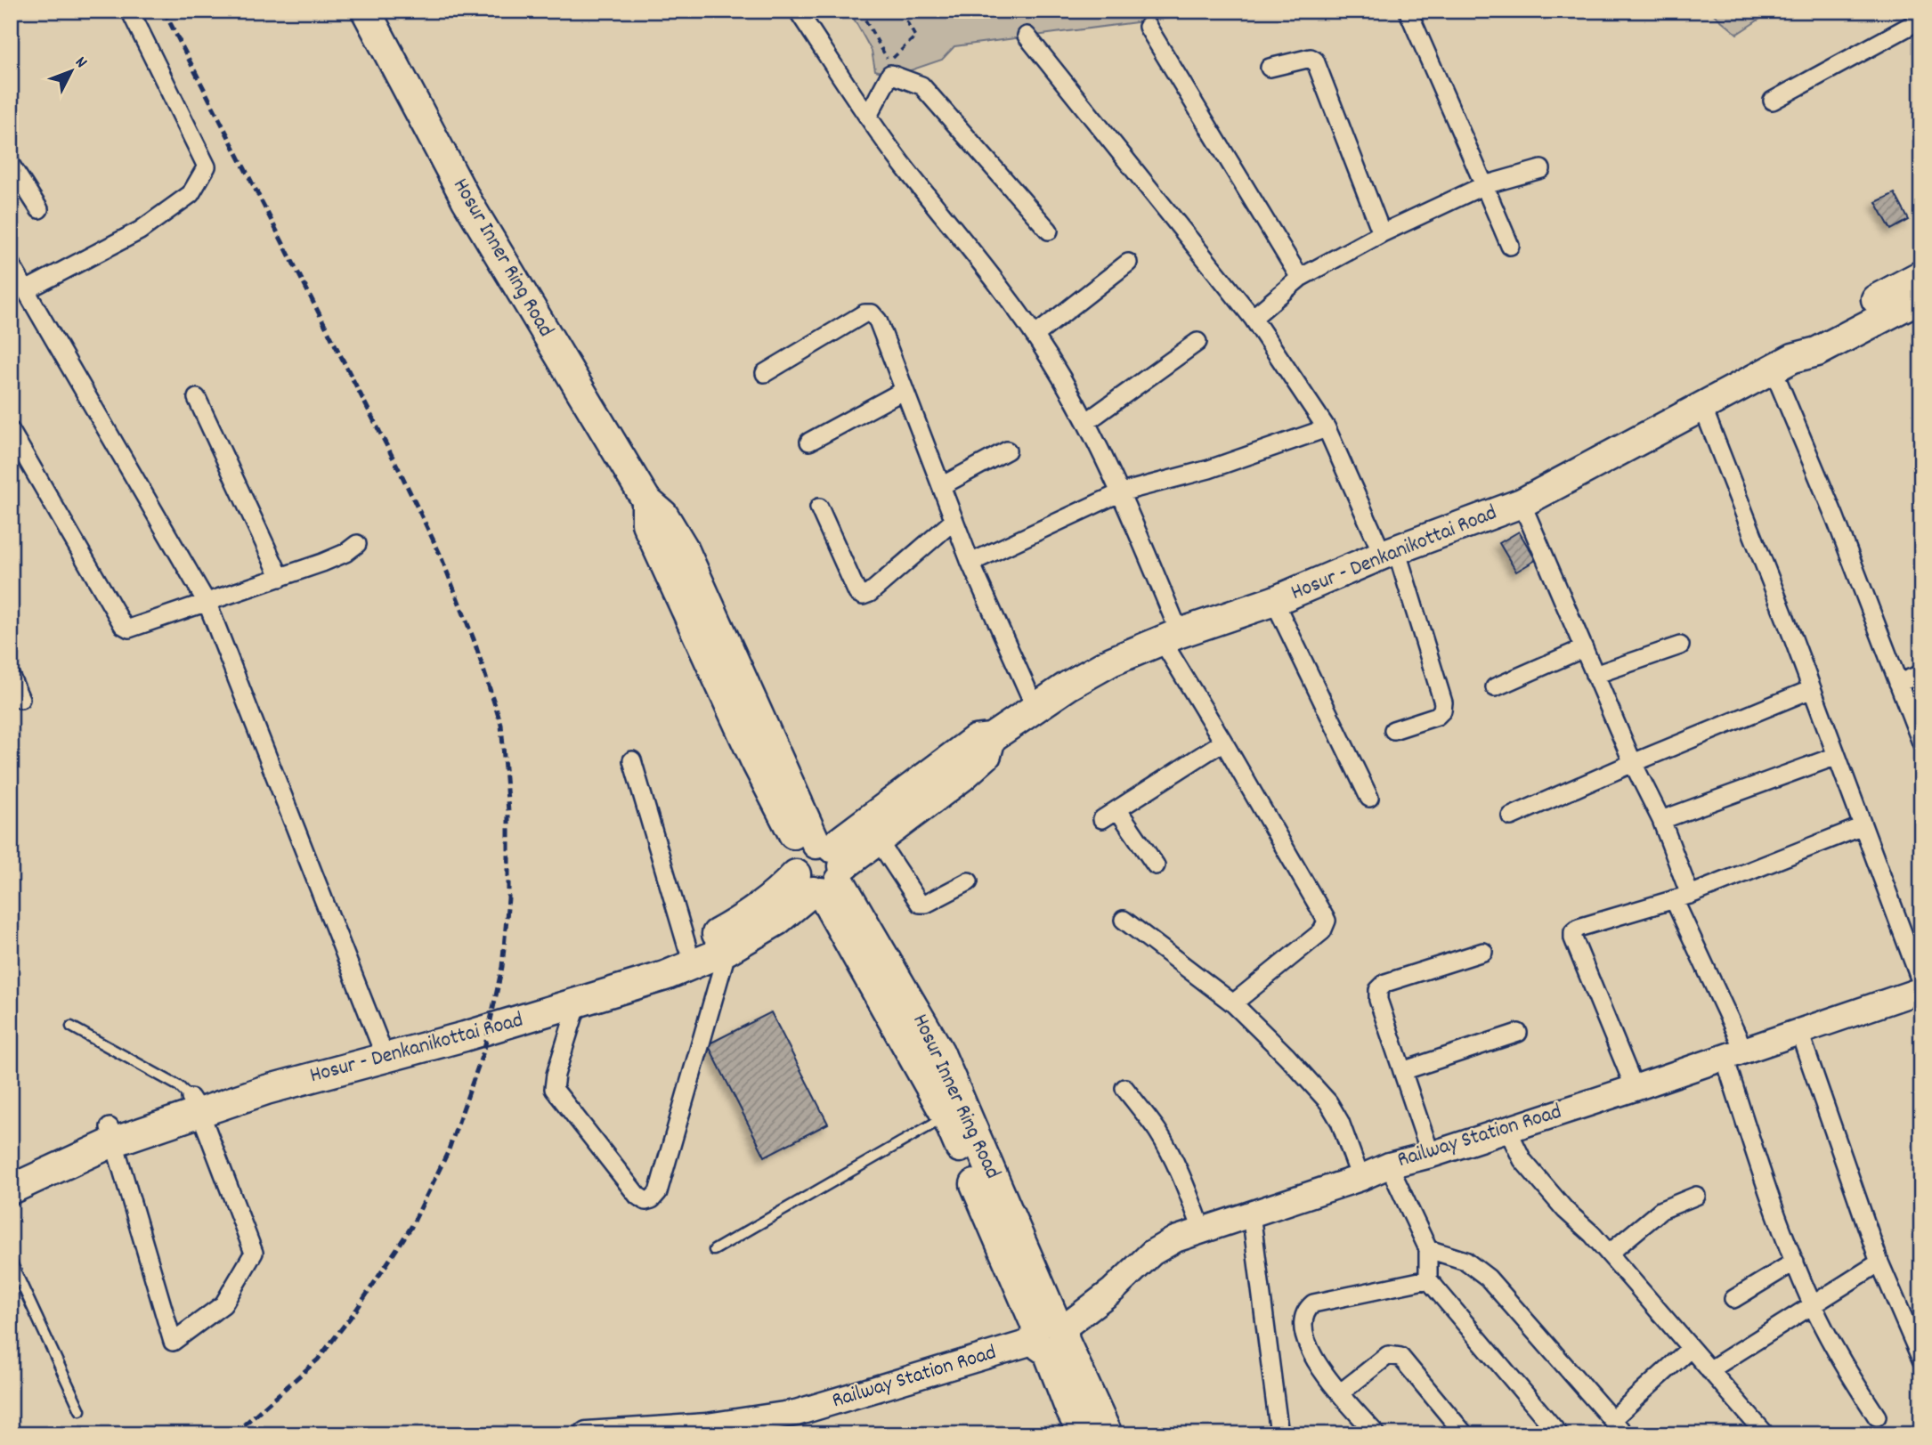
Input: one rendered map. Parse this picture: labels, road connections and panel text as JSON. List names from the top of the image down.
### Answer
{
  "streets": {
    "main road": ["Hosur Inner Ring Road", "Hosur - Denkanikottai Road", "Railway Station Road"]
  },
  "crossings": [
    ["Hosur Inner Ring Road", "Hosur - Denkanikottai Road"],
    ["Hosur Inner Ring Road", "Railway Station Road"]
  ],
  "north": "top right"
}
